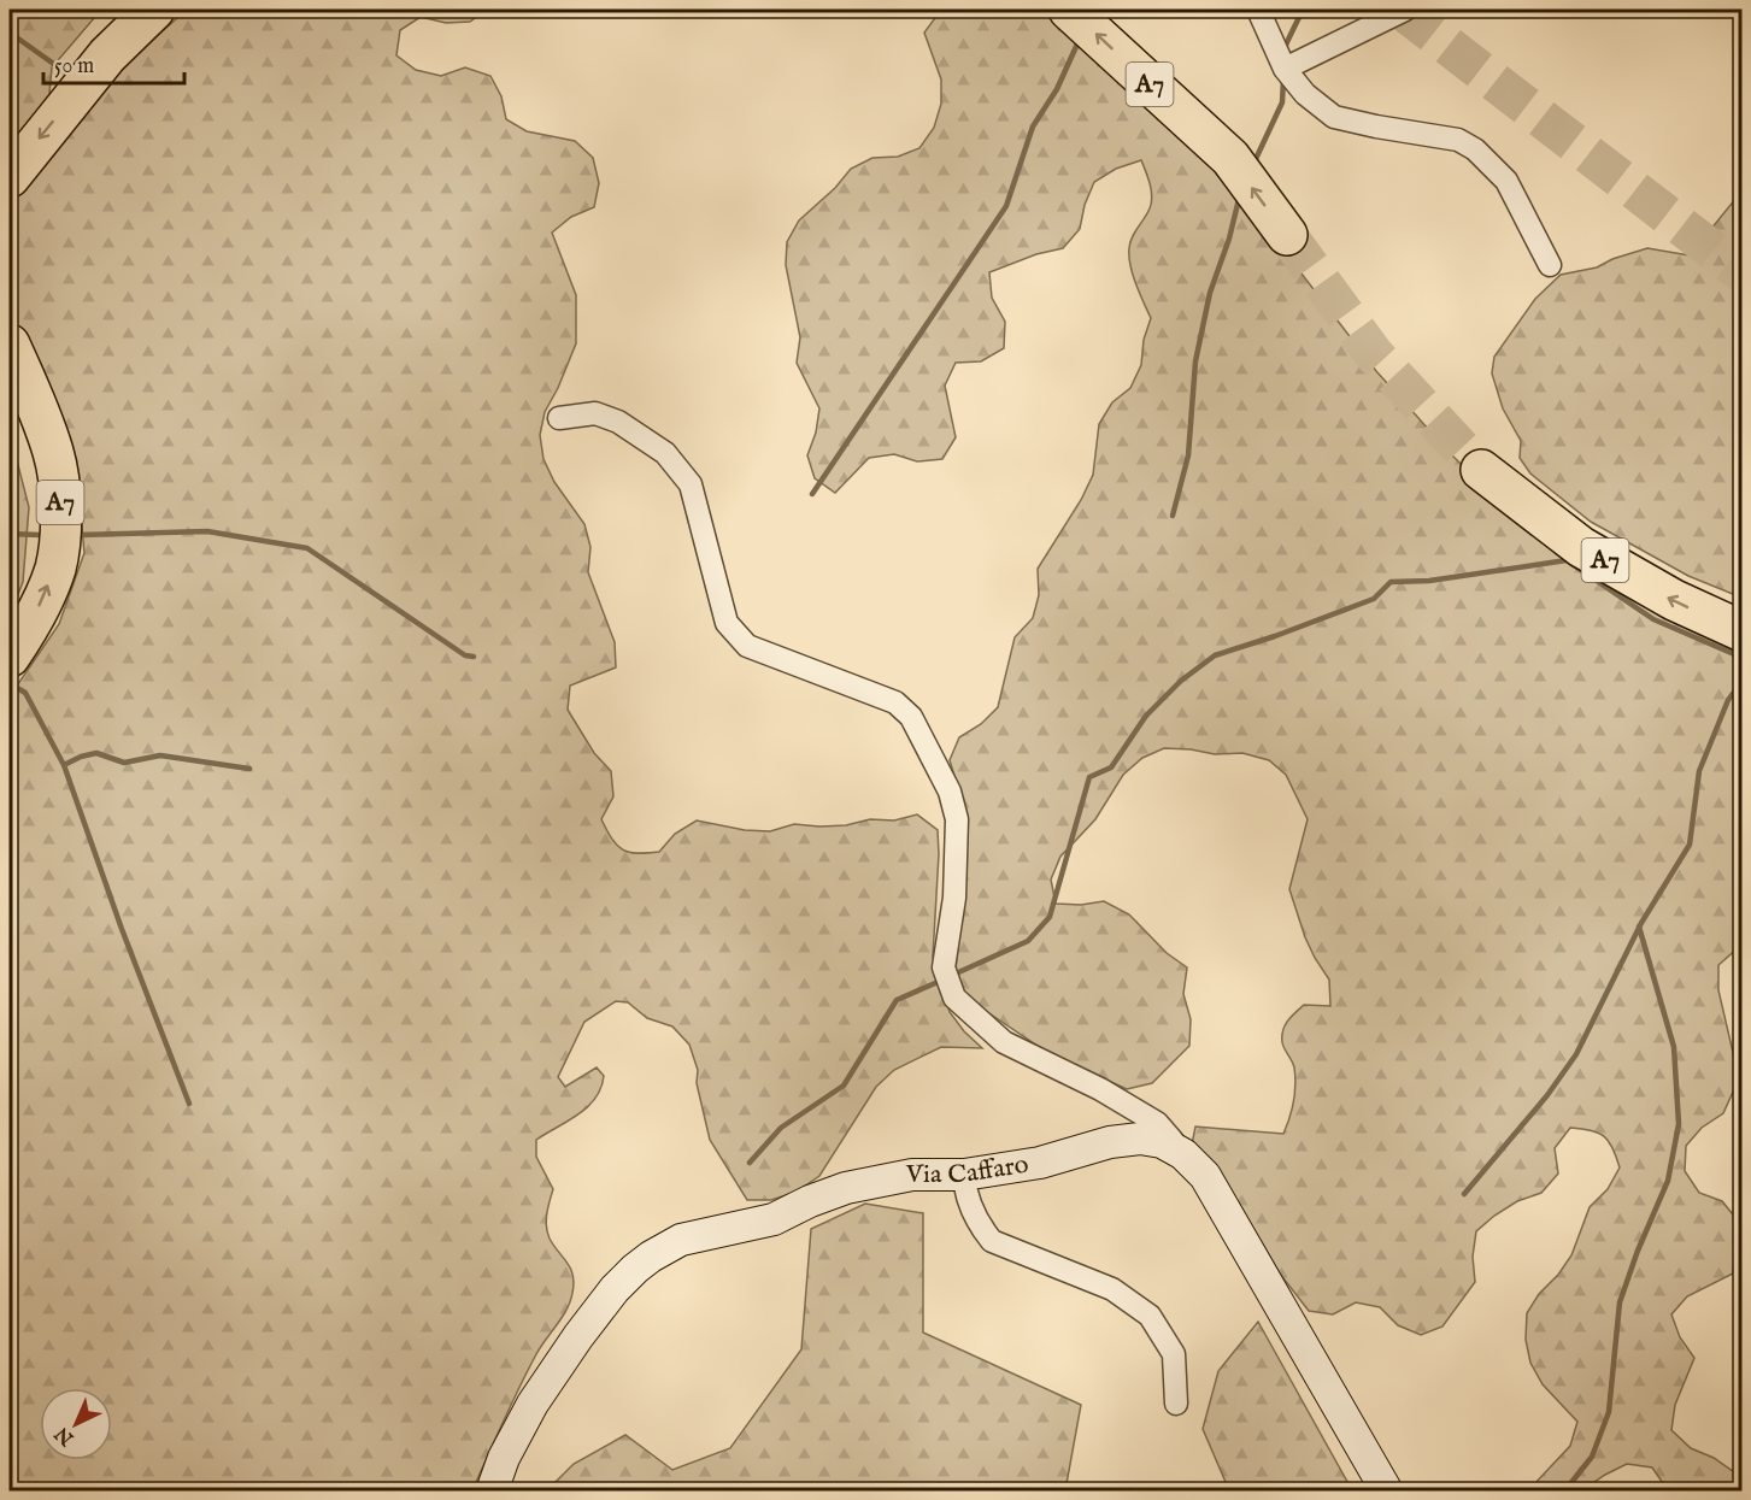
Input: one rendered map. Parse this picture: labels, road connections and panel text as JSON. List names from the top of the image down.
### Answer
{
  "streets": {
    "highway": ["A7"],
    "street": ["Via Caffaro"]
  },
  "scale_bar": "50 m",
  "north": "bottom left"
}
